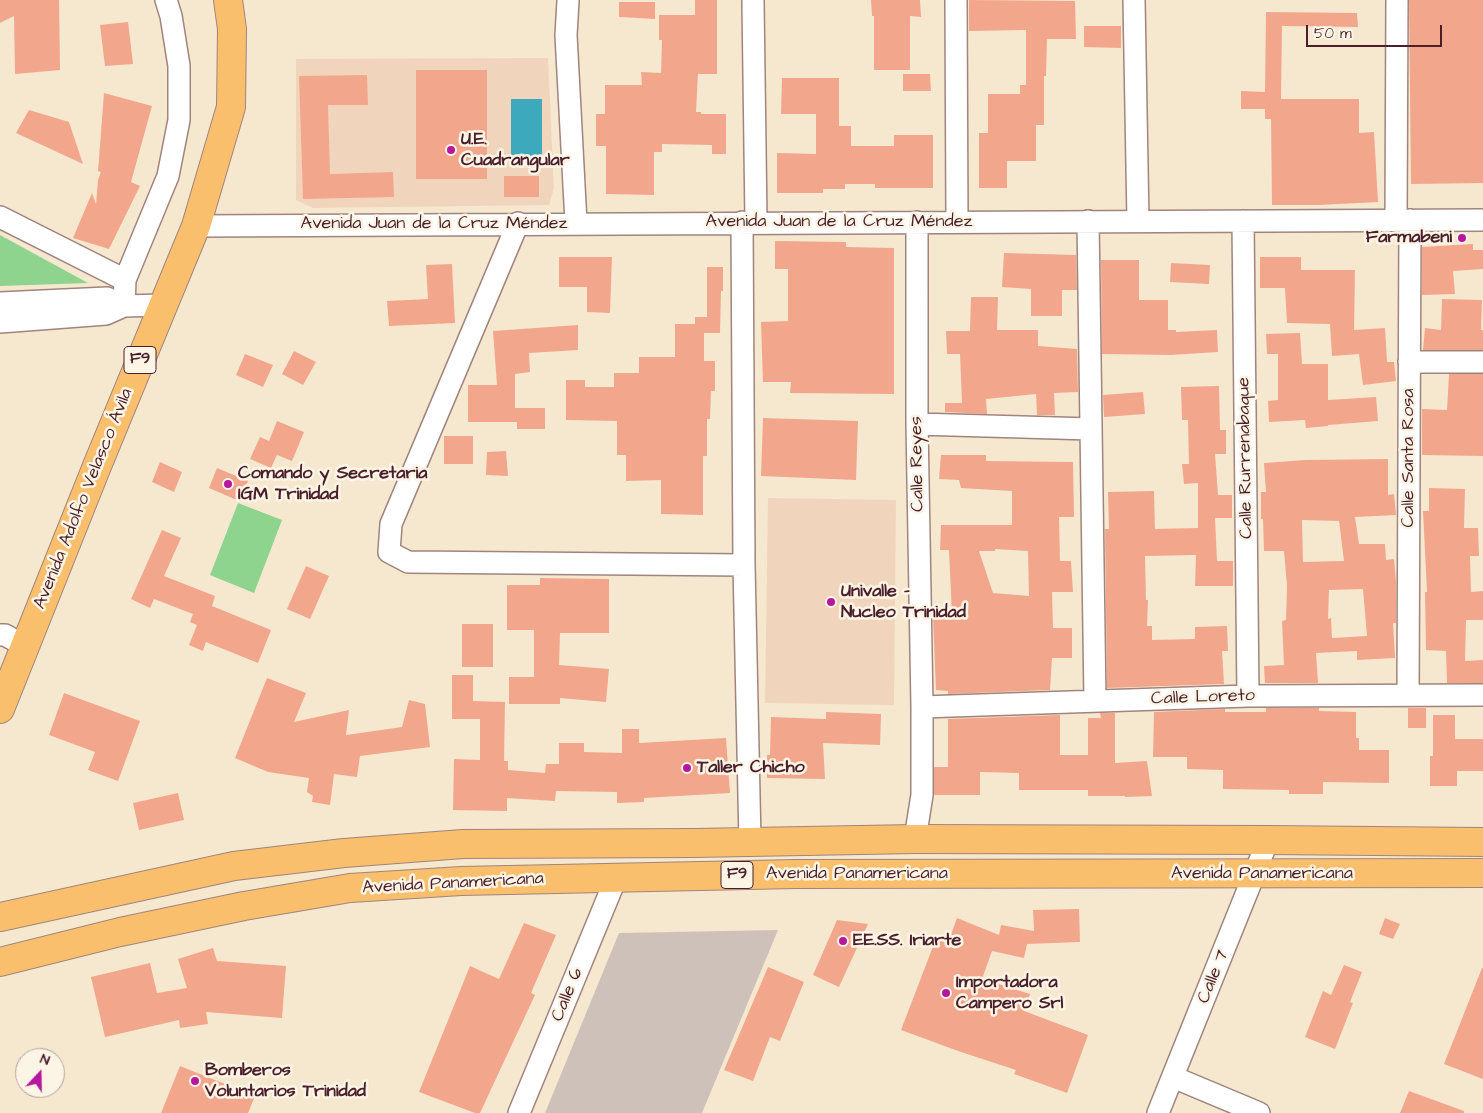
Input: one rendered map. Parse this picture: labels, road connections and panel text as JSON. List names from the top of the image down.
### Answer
{
  "streets": {
    "highway": ["F9", "Avenida Adolfo Velasco Ávila", "Avenida Panamericana"],
    "street": [
      "Avenida Juan de la Cruz Méndez",
      "Calle Rurrenabaque",
      "Calle Santa Rosa",
      "Calle Reyes",
      "Calle Loreto",
      "Calle 7",
      "Calle 6"
    ]
  },
  "crossings": [
    ["Avenida Juan de la Cruz Méndez", "Calle Rurrenabaque"],
    ["Avenida Juan de la Cruz Méndez", "Calle Santa Rosa"],
    ["Avenida Juan de la Cruz Méndez", "Calle Reyes"],
    ["Avenida Juan de la Cruz Méndez", "Avenida Adolfo Velasco Ávila"],
    ["Calle Rurrenabaque", "Calle Loreto"],
    ["Calle Santa Rosa", "Calle Loreto"],
    ["Calle Reyes", "Calle Loreto"],
    ["Calle Reyes", "Avenida Panamericana"],
    ["Avenida Panamericana", "Calle 7"],
    ["Avenida Panamericana", "Calle 6"]
  ],
  "places": [
    "U.E. Cuadrangular",
    "Farmabeni",
    "Comando y Secretaria IGM Trinidad",
    "Univalle - Nucleo Trinidad",
    "Taller Chicho",
    "EE.SS. Iriarte",
    "Importadora Campero Srl",
    "Bomberos Voluntarios Trinidad"
  ],
  "scale_bar": "50 m",
  "north": "top"
}
